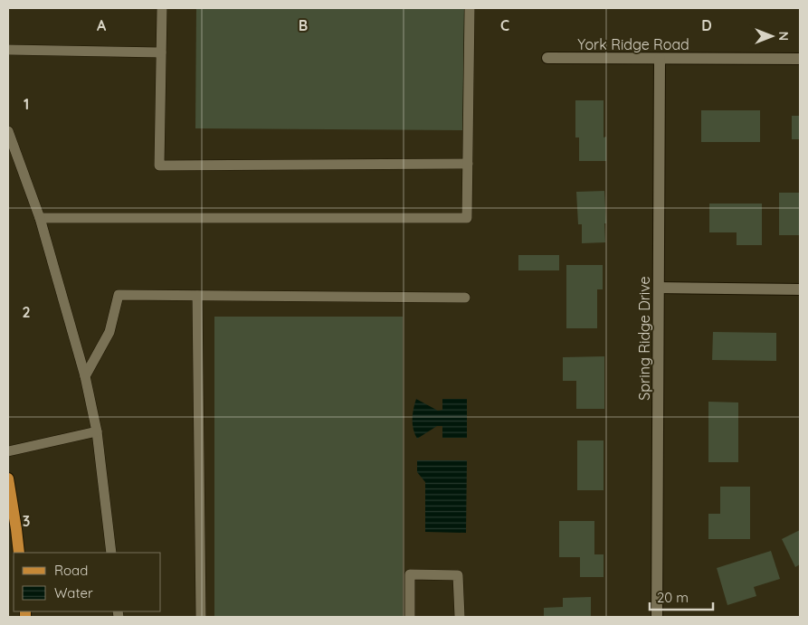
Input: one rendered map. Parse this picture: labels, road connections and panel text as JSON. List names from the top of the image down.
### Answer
{
  "streets": {
    "street": ["York Ridge Road", "Spring Ridge Drive"]
  },
  "crossings": [
    ["York Ridge Road", "Spring Ridge Drive"]
  ],
  "legend": ["Road", "Water"],
  "scale_bar": "20 m",
  "north": "right",
  "grid": {
    "columns": [
      "A",
      "B",
      "C",
      "D"
    ],
    "rows": ["1", "2", "3"]
  }
}
